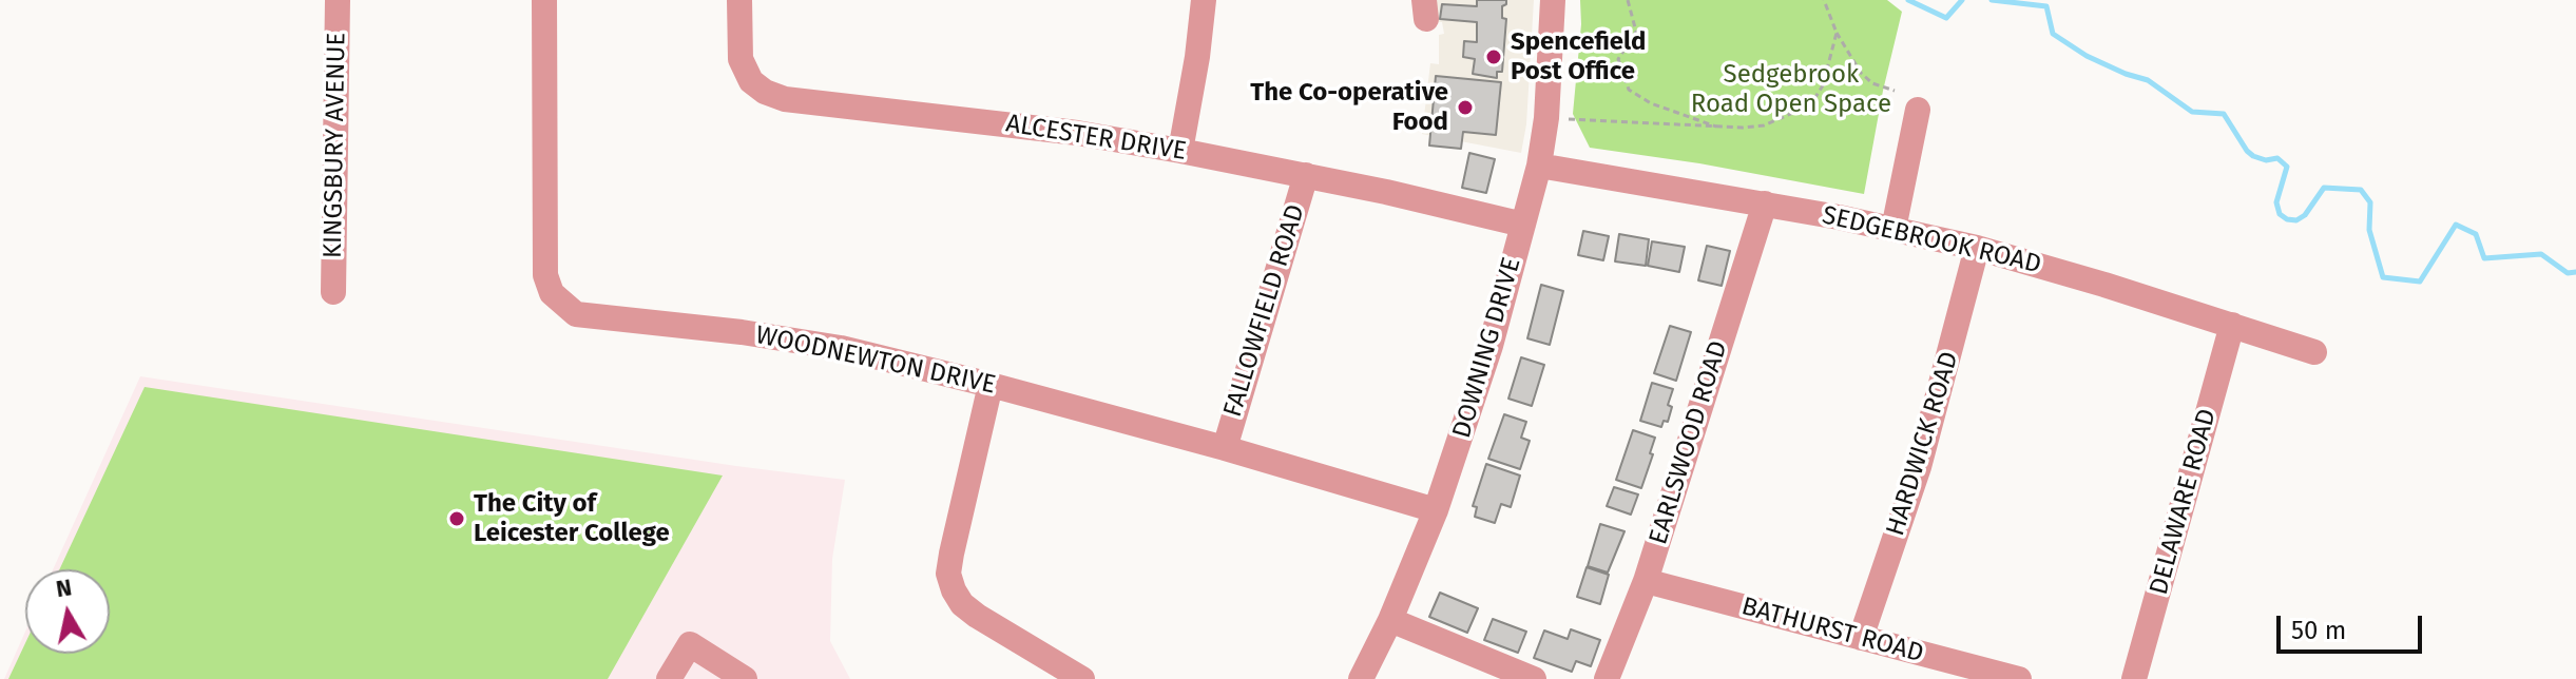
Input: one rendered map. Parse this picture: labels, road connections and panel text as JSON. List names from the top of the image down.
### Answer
{
  "streets": {
    "street": [
      "ALCESTER DRIVE",
      "KINGSBURY AVENUE",
      "SEDGEBROOK ROAD",
      "FALLOWFIELD ROAD",
      "DOWNING DRIVE",
      "WOODNEWTON DRIVE",
      "EARLSWOOD ROAD",
      "HARDWICK ROAD",
      "DELAWARE ROAD",
      "BATHURST ROAD"
    ]
  },
  "crossings": [
    ["ALCESTER DRIVE", "FALLOWFIELD ROAD"],
    ["ALCESTER DRIVE", "DOWNING DRIVE"],
    ["SEDGEBROOK ROAD", "DOWNING DRIVE"],
    ["SEDGEBROOK ROAD", "EARLSWOOD ROAD"],
    ["SEDGEBROOK ROAD", "HARDWICK ROAD"],
    ["SEDGEBROOK ROAD", "DELAWARE ROAD"],
    ["FALLOWFIELD ROAD", "WOODNEWTON DRIVE"],
    ["DOWNING DRIVE", "WOODNEWTON DRIVE"],
    ["EARLSWOOD ROAD", "BATHURST ROAD"],
    ["HARDWICK ROAD", "BATHURST ROAD"]
  ],
  "parks": ["Sedgebrook Road Open Space"],
  "places": ["Spencefield Post Office", "The Co-operative Food", "The City of Leicester College"],
  "scale_bar": "50 m",
  "north": "top"
}
